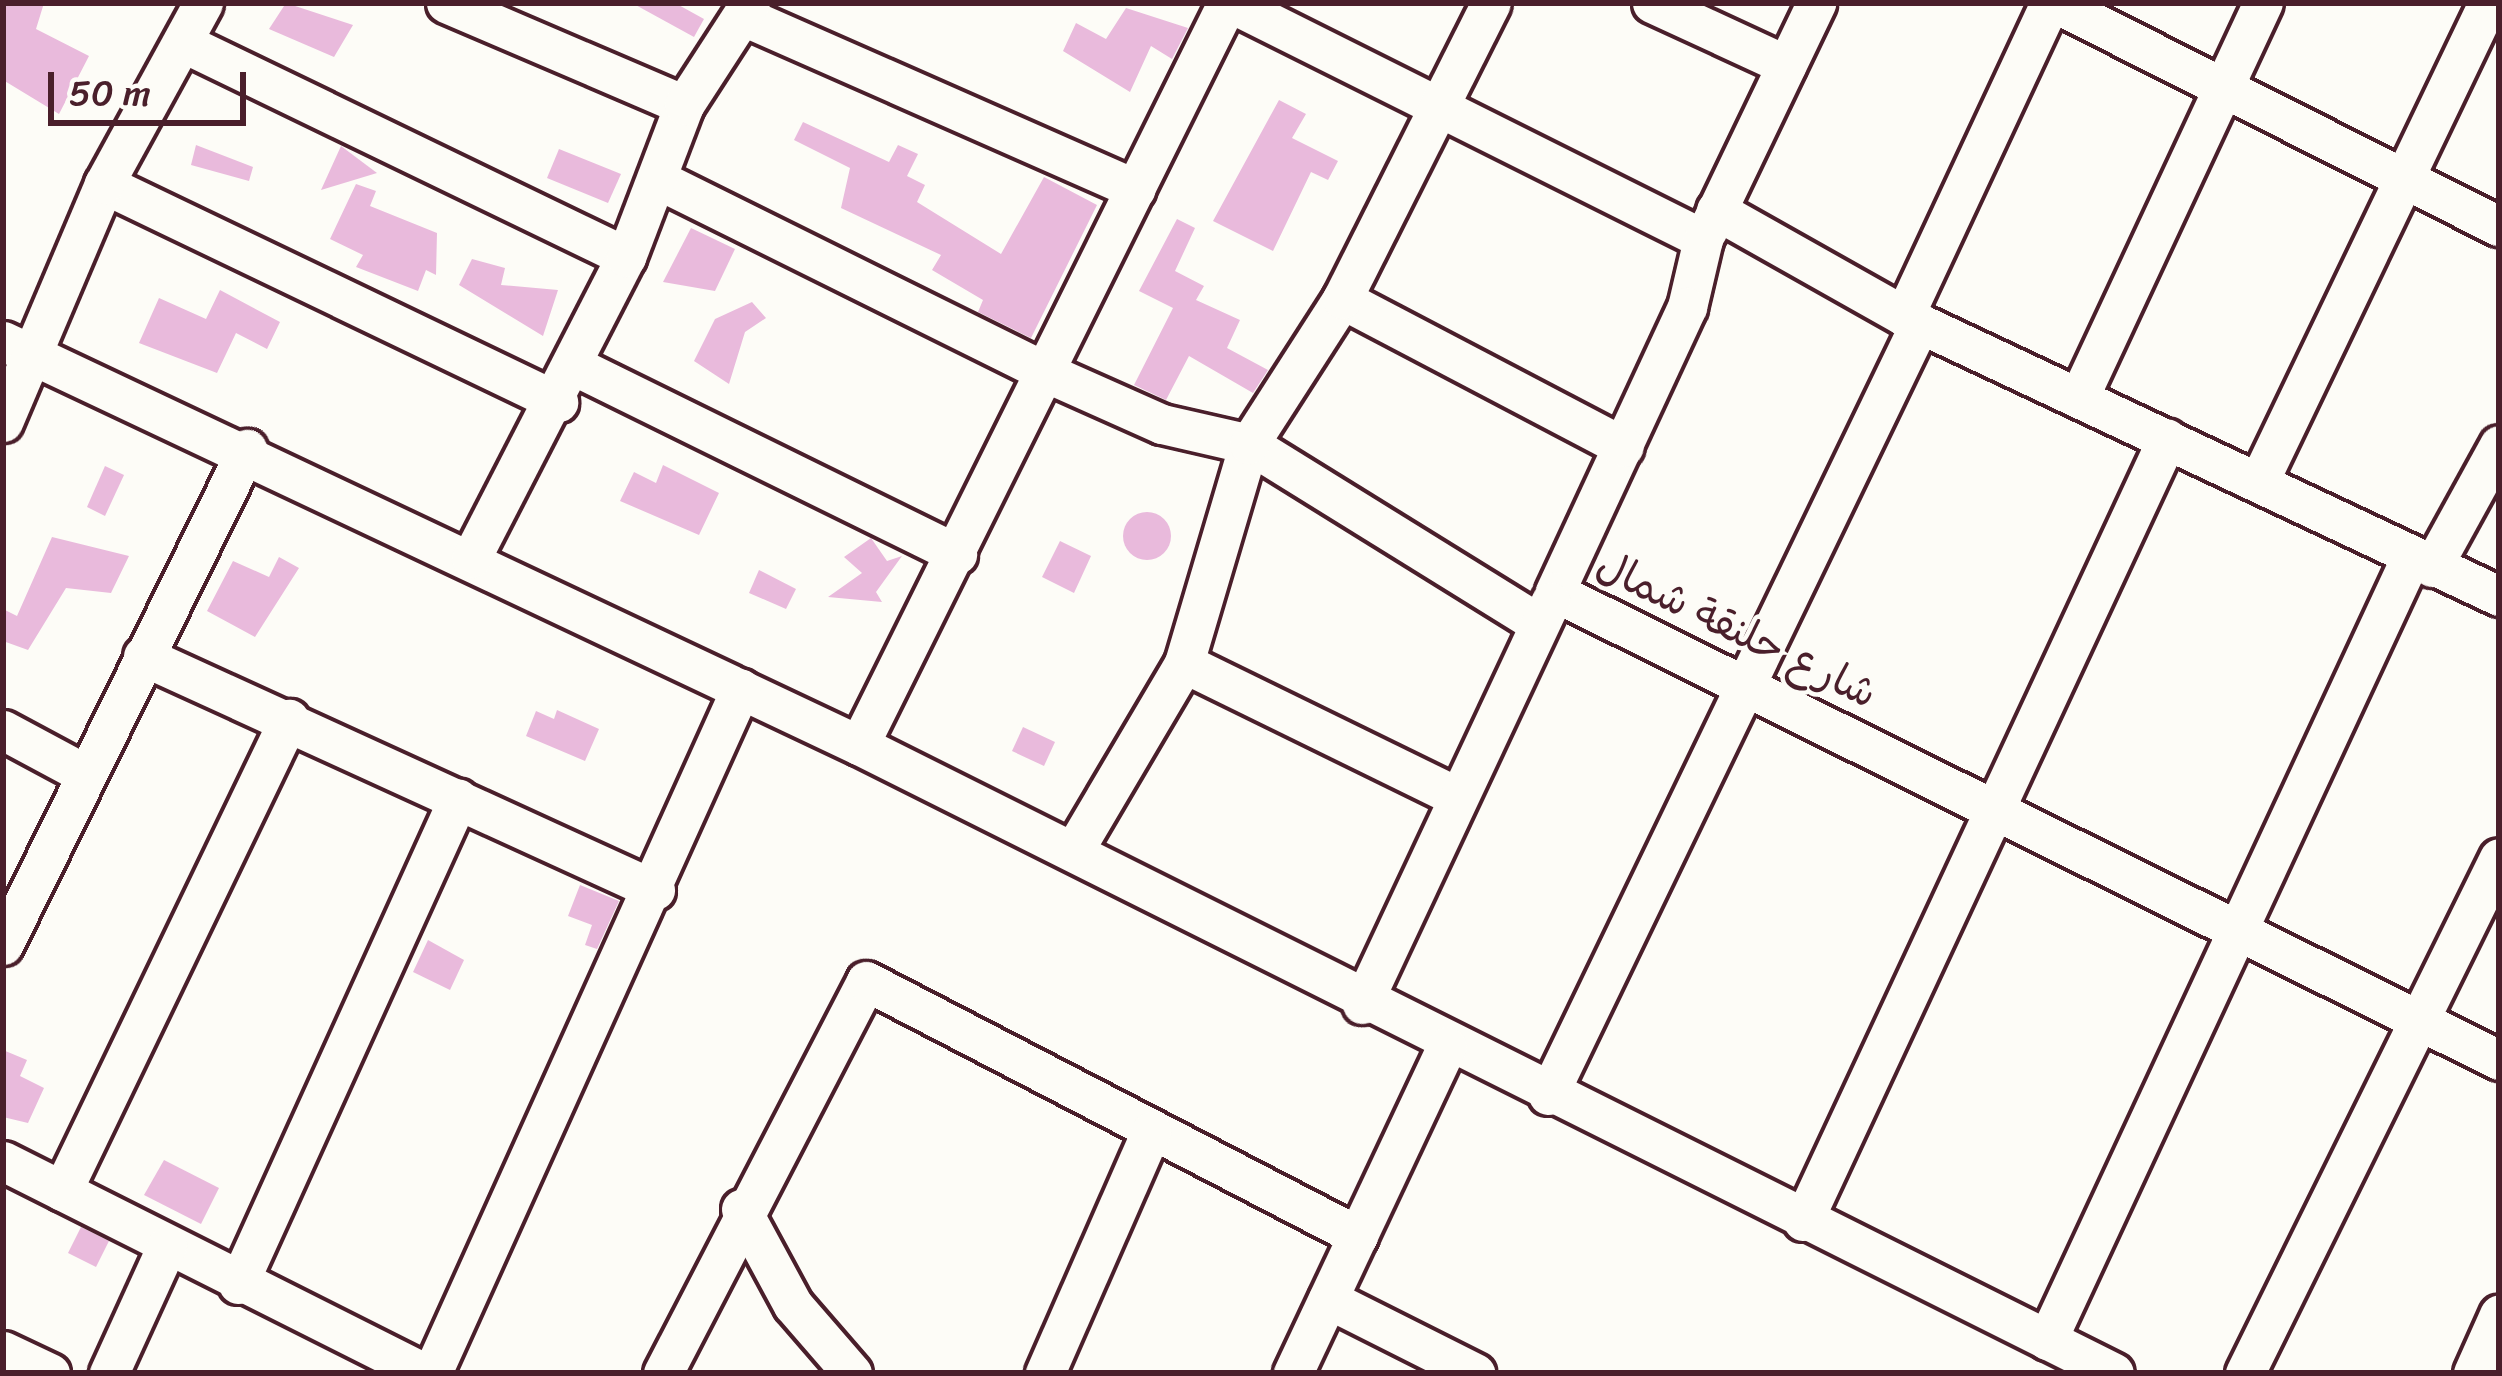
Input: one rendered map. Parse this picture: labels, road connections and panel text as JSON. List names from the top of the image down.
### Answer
{
  "streets": {
    "street": ["شارع حلنقة شمال"]
  },
  "scale_bar": "50 m"
}
